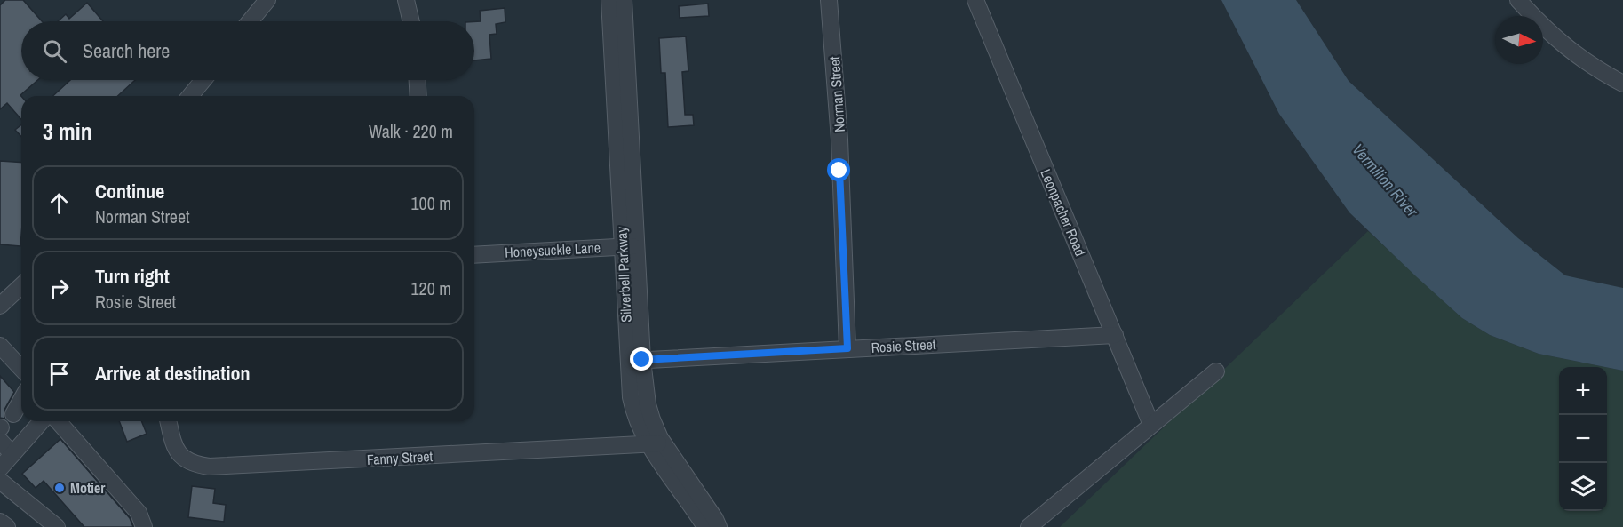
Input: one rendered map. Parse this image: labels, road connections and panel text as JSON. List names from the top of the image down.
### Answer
{
  "streets": {
    "street": [
      "Norman Street",
      "Leonpacher Road",
      "Honeysuckle Lane",
      "Silverbell Parkway",
      "Rosie Street",
      "Fanny Street"
    ]
  },
  "crossings": [
    ["Norman Street", "Rosie Street"],
    ["Leonpacher Road", "Rosie Street"],
    ["Honeysuckle Lane", "Silverbell Parkway"],
    ["Silverbell Parkway", "Rosie Street"],
    ["Silverbell Parkway", "Fanny Street"]
  ],
  "water": ["Vermilion River"],
  "places": ["Motier"],
  "north": "right",
  "page": {
    "search": "Search here",
    "heading": ["3 min", "Walk · 220 m"],
    "list": [
      ["Continue", "Norman Street", "100 m"],
      ["Turn right", "Rosie Street", "120 m"],
      "Arrive at destination"
    ],
    "map_buttons": ["+", "−"]
  }
}
